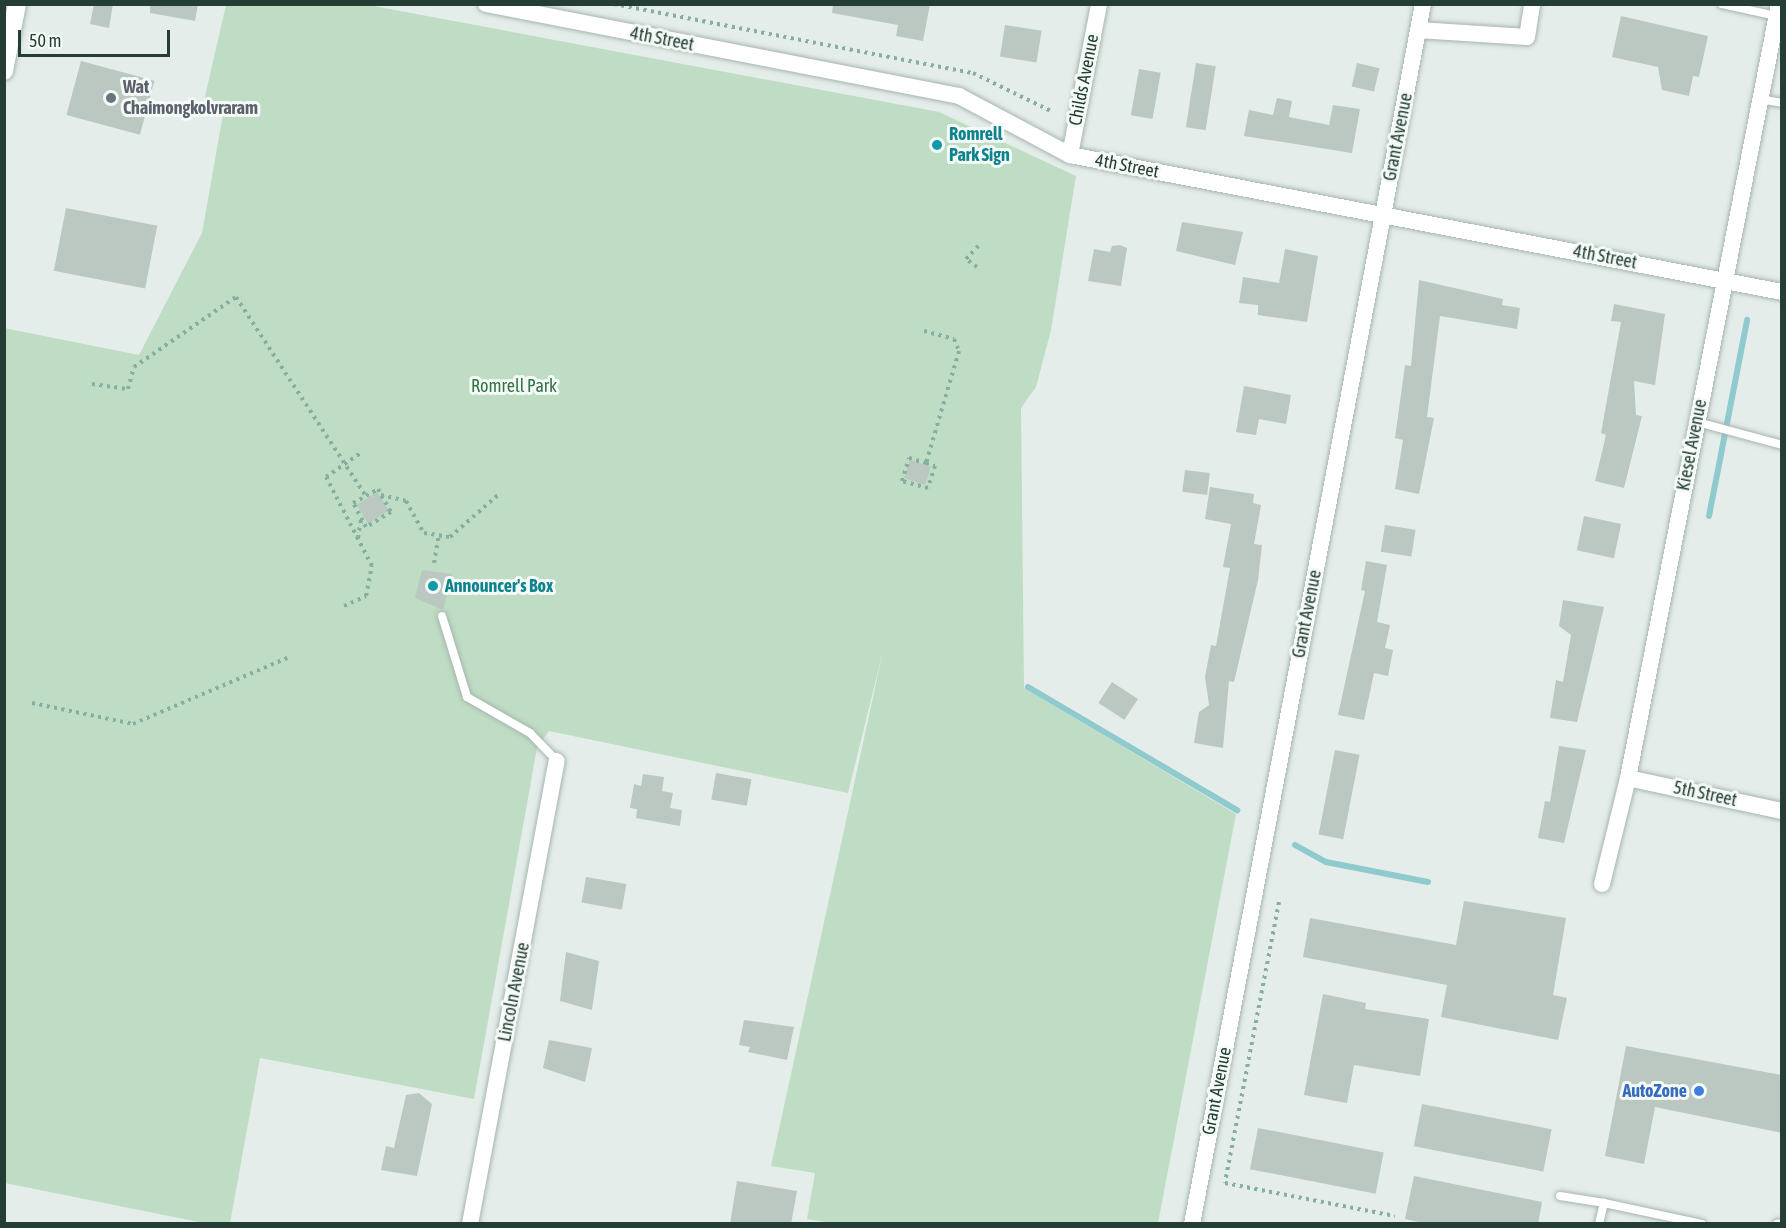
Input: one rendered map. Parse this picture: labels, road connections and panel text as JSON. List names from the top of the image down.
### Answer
{
  "streets": {
    "street": [
      "4th Street",
      "Childs Avenue",
      "Grant Avenue",
      "Kiesel Avenue",
      "5th Street",
      "Lincoln Avenue"
    ]
  },
  "crossings": [
    ["4th Street", "Childs Avenue"],
    ["4th Street", "Grant Avenue"],
    ["4th Street", "Kiesel Avenue"],
    ["Kiesel Avenue", "5th Street"]
  ],
  "parks": ["Romrell Park"],
  "places": [
    "Wat Chaimongkolvraram",
    "Romrell Park Sign",
    "Announcer's Box",
    "AutoZone"
  ],
  "scale_bar": "50 m"
}
